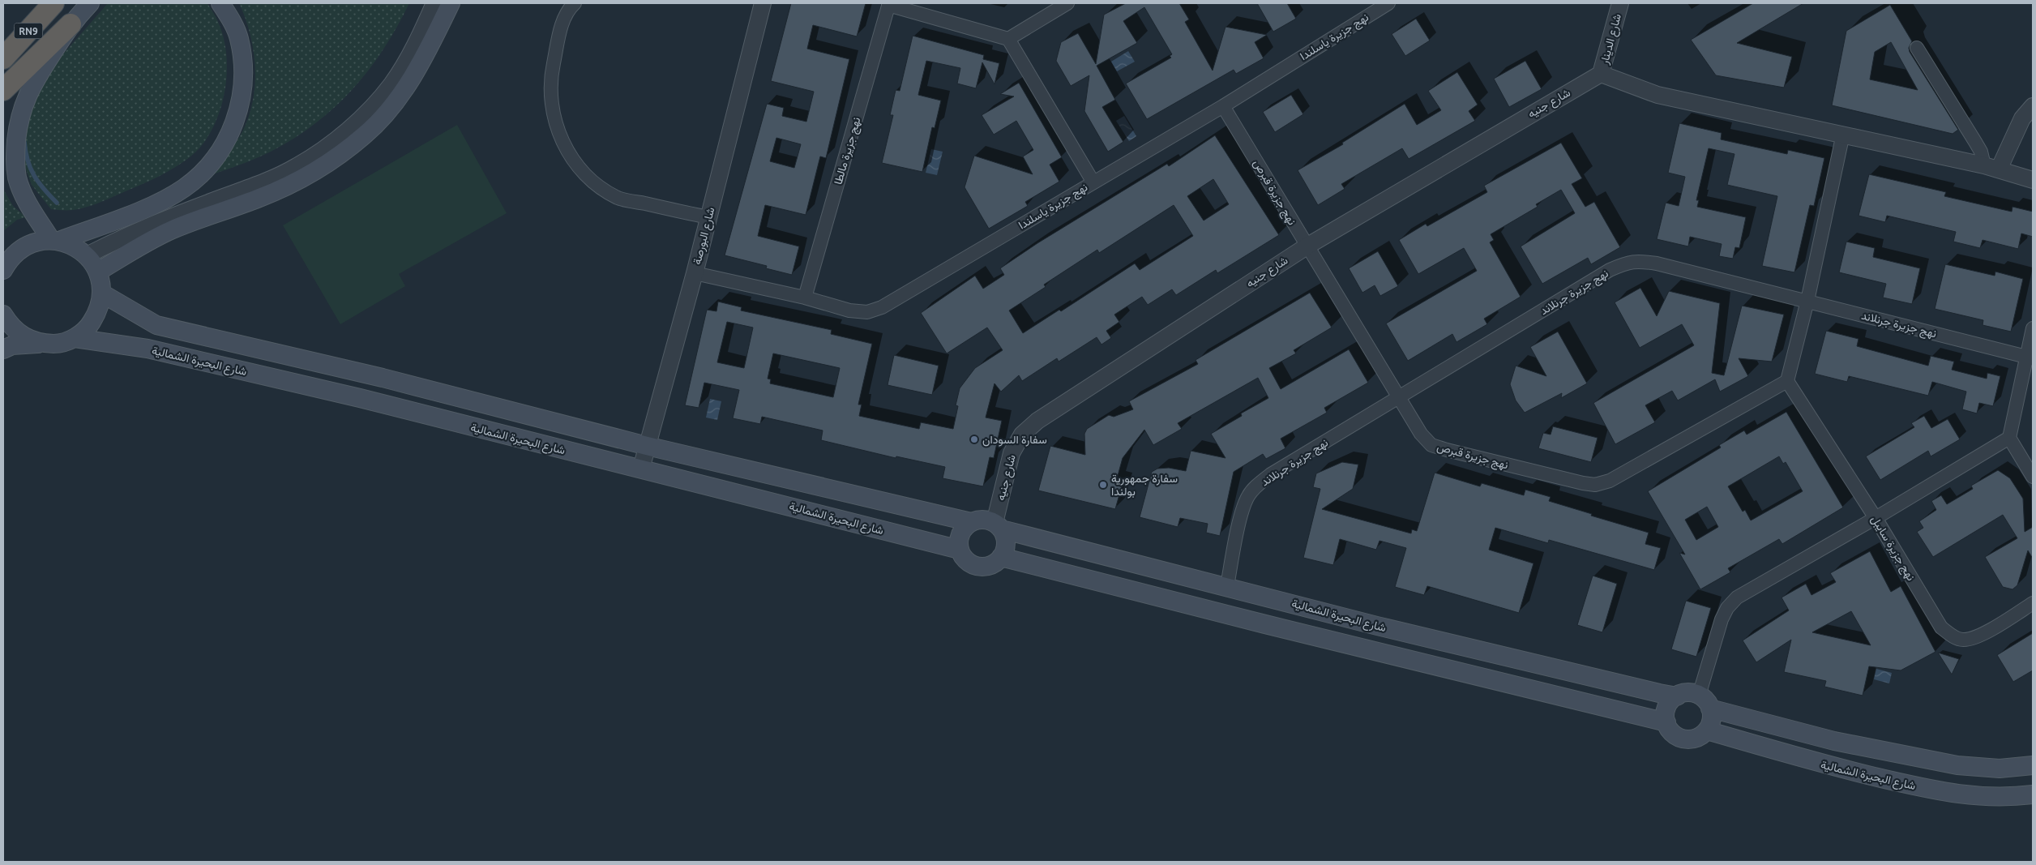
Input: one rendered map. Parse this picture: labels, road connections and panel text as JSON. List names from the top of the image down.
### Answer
{
  "streets": {
    "highway": ["RN9"],
    "main road": ["شارع البحيرة الشمالية"],
    "street": [
      "نهج جزيرة ياسلندا",
      "شارع الدينار",
      "شارع جنيه",
      "نهج جزيرة مالطا",
      "نهج جزيرة قبرص",
      "شارع البورصة",
      "نهج جزيرة جرنلاند",
      "نهج جزيرة سايبل"
    ]
  },
  "crossings": [
    ["نهج جزيرة ياسلندا", "نهج جزيرة مالطا"],
    ["نهج جزيرة ياسلندا", "نهج جزيرة قبرص"],
    ["نهج جزيرة ياسلندا", "شارع البورصة"],
    ["شارع الدينار", "شارع جنيه"],
    ["شارع جنيه", "نهج جزيرة قبرص"],
    ["شارع جنيه", "شارع البحيرة الشمالية"],
    ["نهج جزيرة قبرص", "نهج جزيرة جرنلاند"],
    ["نهج جزيرة قبرص", "نهج جزيرة سايبل"],
    ["شارع البورصة", "شارع البحيرة الشمالية"],
    ["نهج جزيرة جرنلاند", "شارع البحيرة الشمالية"]
  ],
  "places": ["سفارة السودان", "سفارة جمهورية بولندا"]
}
